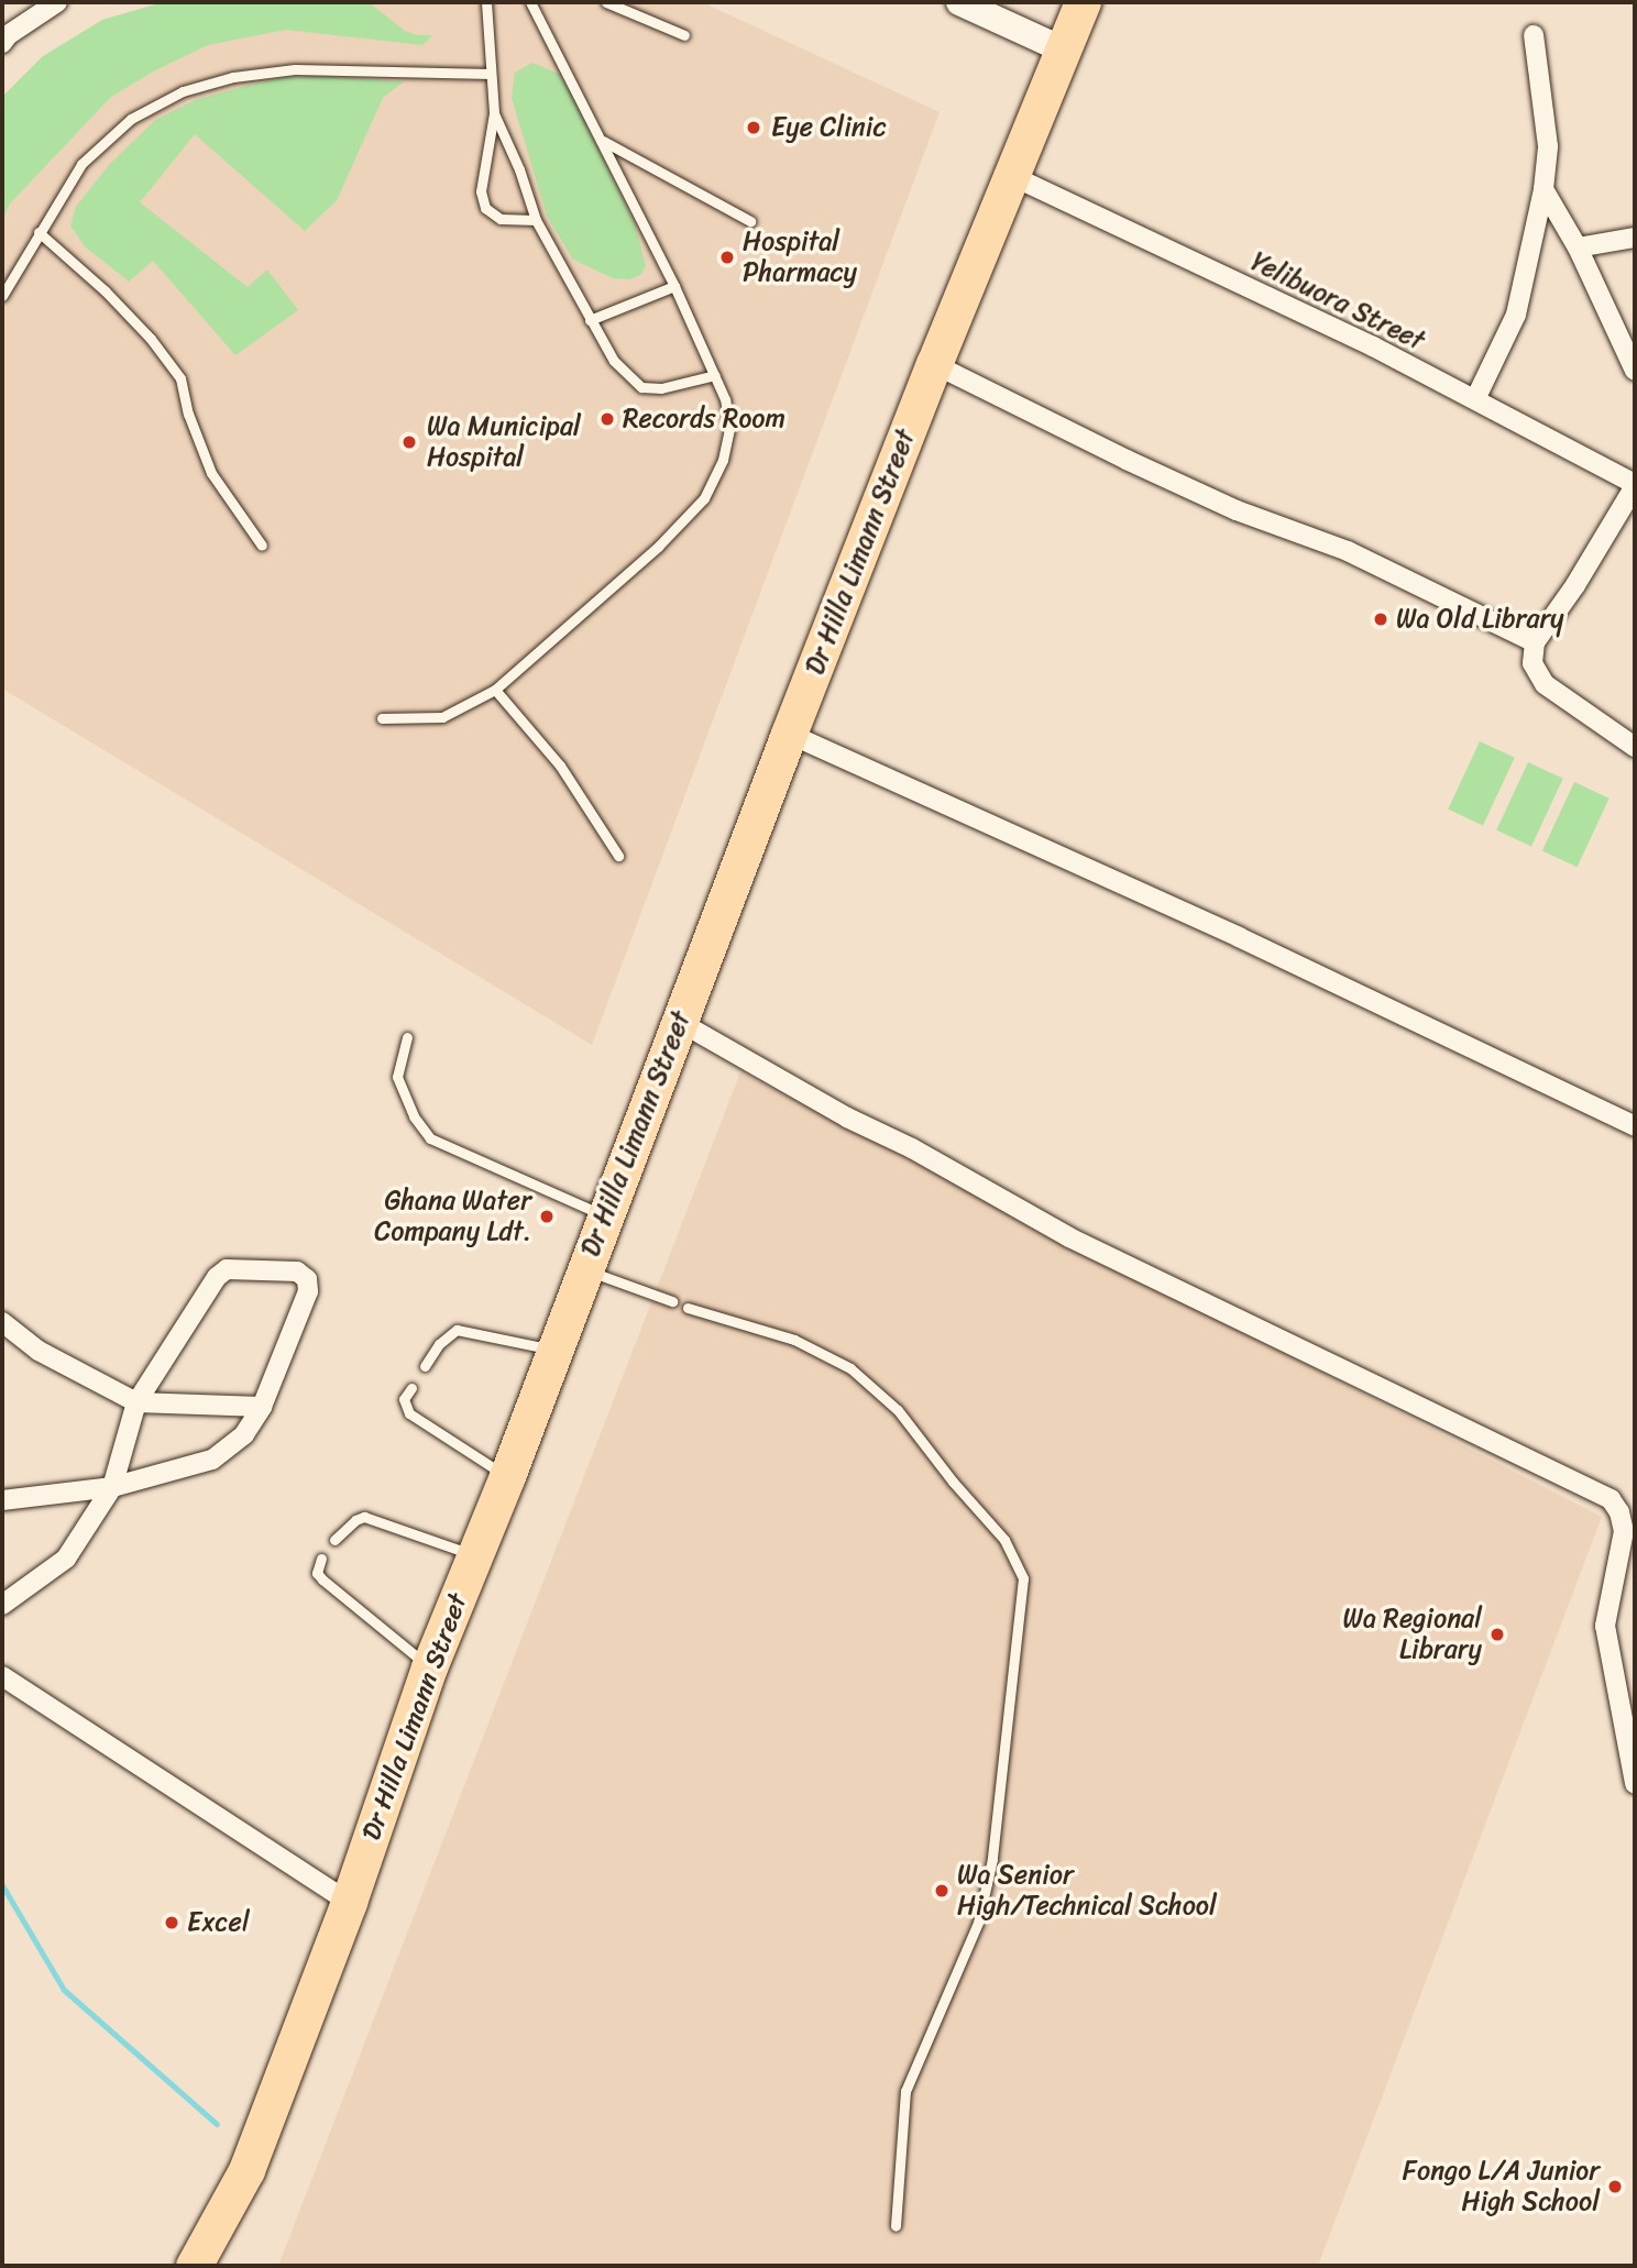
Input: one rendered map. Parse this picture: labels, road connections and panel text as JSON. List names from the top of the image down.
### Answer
{
  "streets": {
    "highway": ["Dr Hilla Limann Street"],
    "street": ["Yelibuora Street"]
  },
  "crossings": [
    ["Yelibuora Street", "Dr Hilla Limann Street"]
  ],
  "places": [
    "Eye Clinic",
    "Hospital Pharmacy",
    "Records Room",
    "Wa Municipal Hospital",
    "Wa Old Library",
    "Ghana Water Company Ldt.",
    "Wa Regional Library",
    "Wa Senior High/Technical School",
    "Excel",
    "Fongo L/A Junior High School"
  ]
}
